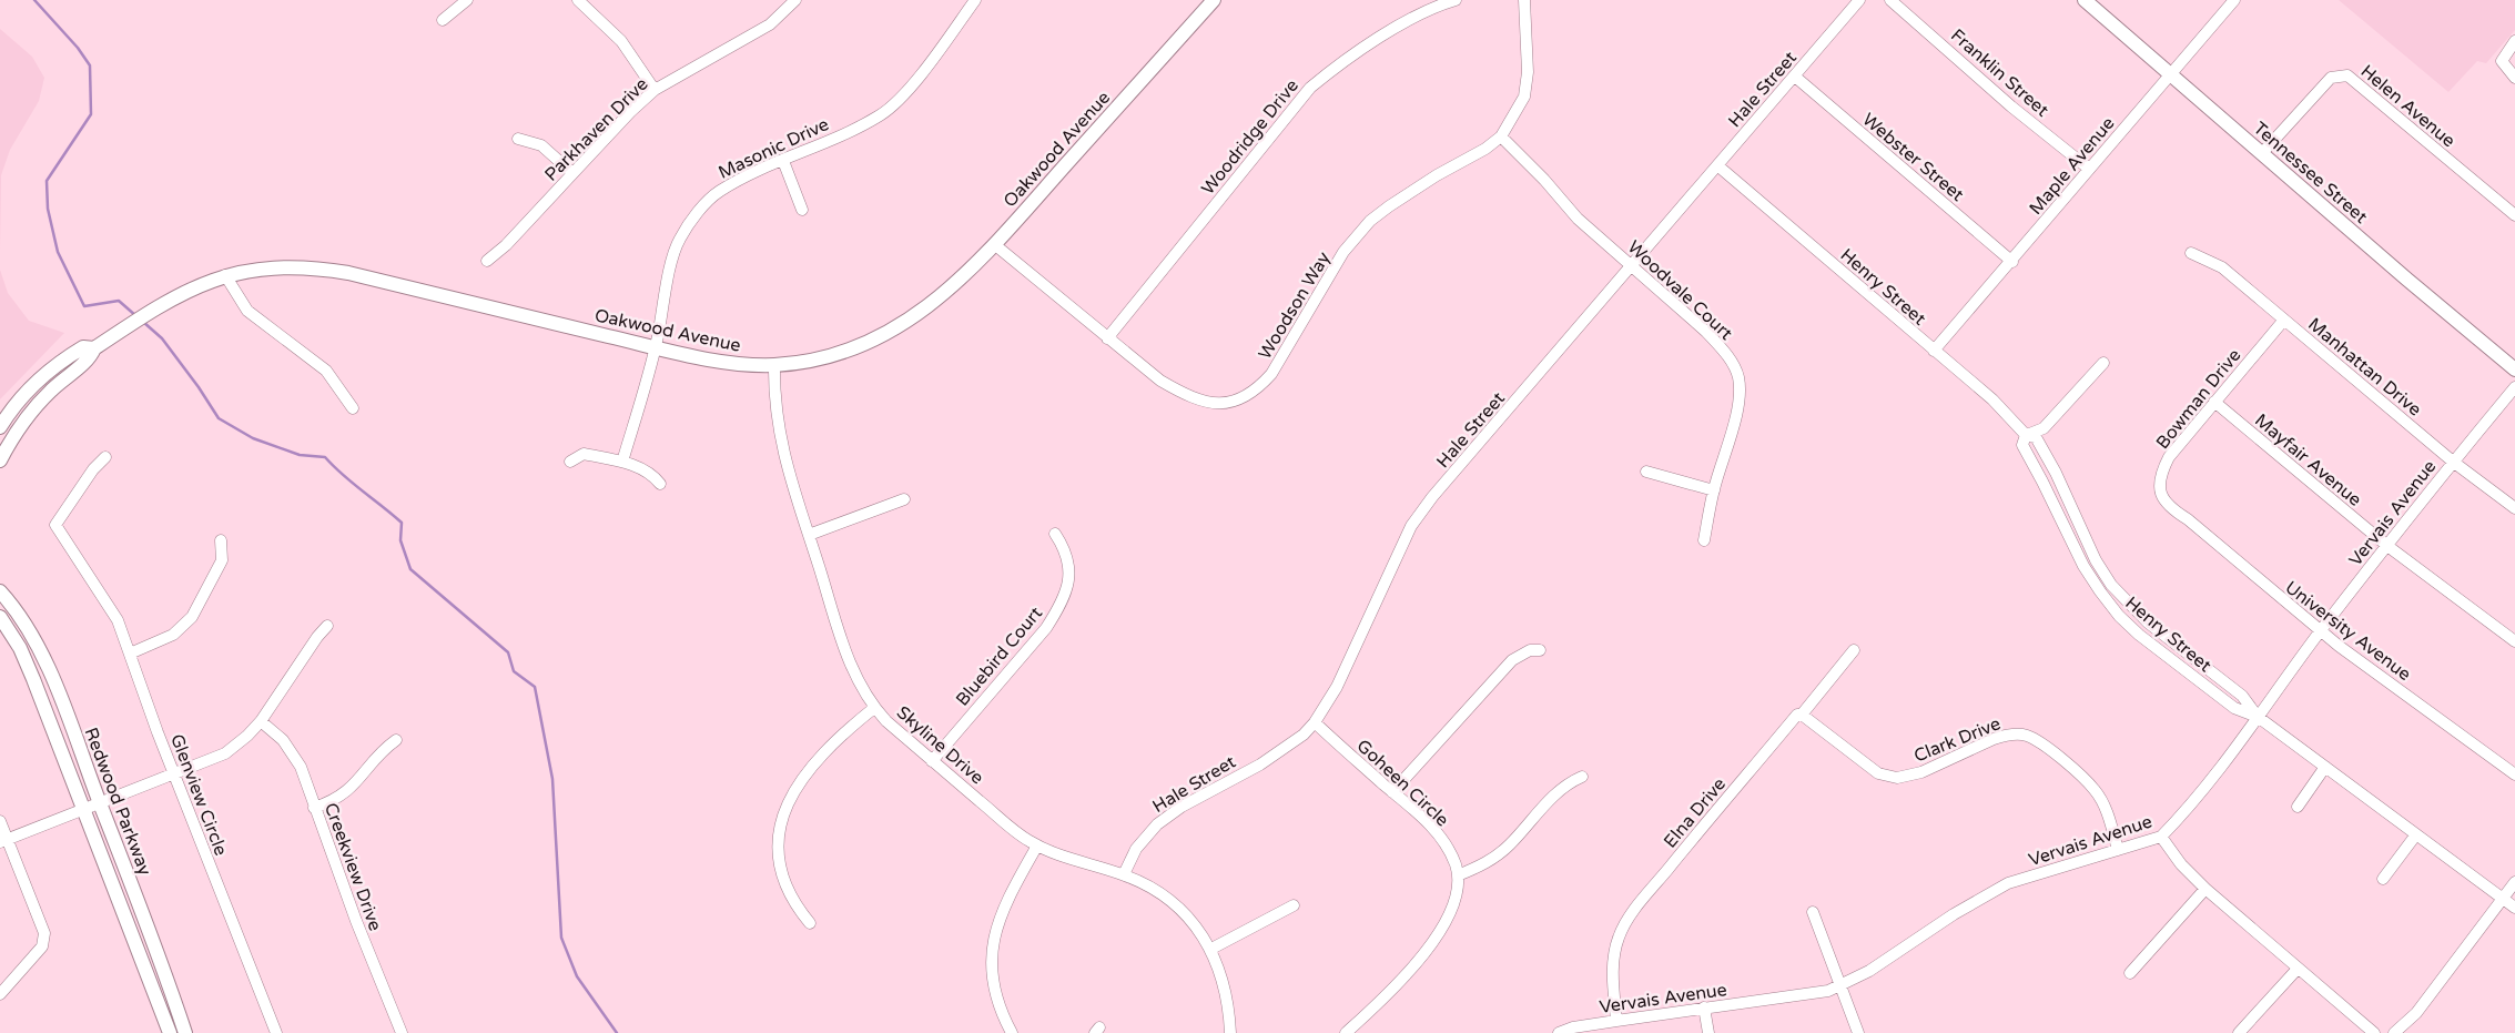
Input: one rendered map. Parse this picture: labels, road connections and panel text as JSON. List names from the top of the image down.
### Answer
{
  "streets": {
    "main road": ["Oakwood Avenue", "Tennessee Street", "Redwood Parkway"],
    "street": [
      "Franklin Street",
      "Hale Street",
      "Helen Avenue",
      "Parkhaven Drive",
      "Woodridge Drive",
      "Masonic Drive",
      "Webster Street",
      "Maple Avenue",
      "Henry Street",
      "Woodvale Court",
      "Woodson Way",
      "Manhattan Drive",
      "Bowman Drive",
      "Mayfair Avenue",
      "Vervais Avenue",
      "University Avenue",
      "Bluebird Court",
      "Clark Drive",
      "Skyline Drive",
      "Goheen Circle",
      "Glenview Circle",
      "Elna Drive",
      "Creekview Drive"
    ]
  },
  "crossings": [
    ["Franklin Street", "Maple Avenue"],
    ["Hale Street", "Webster Street"],
    ["Hale Street", "Henry Street"],
    ["Hale Street", "Woodvale Court"],
    ["Hale Street", "Skyline Drive"],
    ["Hale Street", "Goheen Circle"],
    ["Helen Avenue", "Tennessee Street"],
    ["Woodridge Drive", "Woodson Way"],
    ["Masonic Drive", "Oakwood Avenue"],
    ["Oakwood Avenue", "Woodson Way"],
    ["Oakwood Avenue", "Skyline Drive"],
    ["Webster Street", "Maple Avenue"],
    ["Maple Avenue", "Tennessee Street"],
    ["Maple Avenue", "Henry Street"],
    ["Henry Street", "Vervais Avenue"],
    ["Woodvale Court", "Woodson Way"],
    ["Manhattan Drive", "Bowman Drive"],
    ["Manhattan Drive", "Vervais Avenue"],
    ["Bowman Drive", "Mayfair Avenue"],
    ["Bowman Drive", "University Avenue"],
    ["Mayfair Avenue", "Vervais Avenue"],
    ["Vervais Avenue", "University Avenue"],
    ["Vervais Avenue", "Clark Drive"],
    ["Vervais Avenue", "Elna Drive"],
    ["Bluebird Court", "Skyline Drive"],
    ["Clark Drive", "Elna Drive"]
  ]
}
